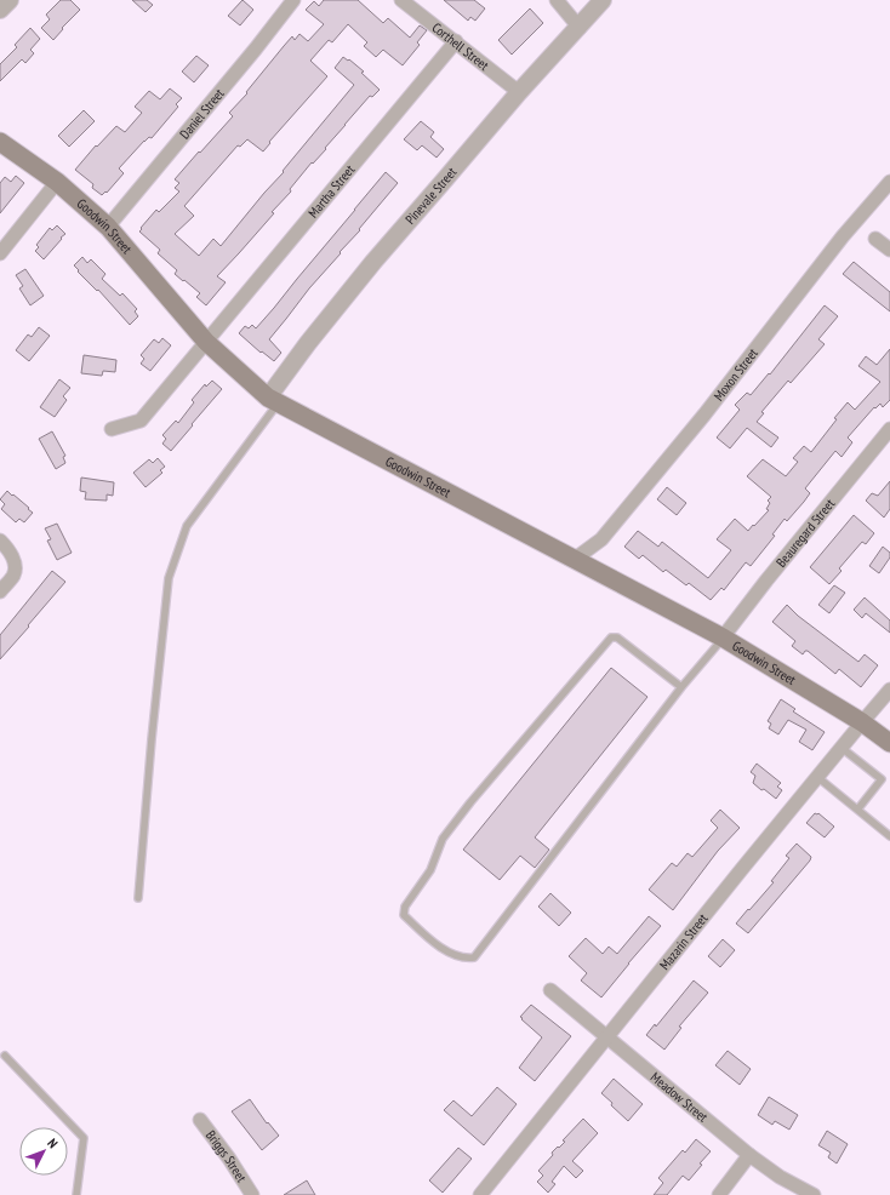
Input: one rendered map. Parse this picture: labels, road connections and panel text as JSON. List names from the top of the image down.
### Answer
{
  "streets": {
    "main road": ["Goodwin Street"],
    "street": [
      "Corthell Street",
      "Daniel Street",
      "Martha Street",
      "Pinevale Street",
      "Moxon Street",
      "Beauregard Street",
      "Mazarin Street",
      "Meadow Street",
      "Briggs Street"
    ]
  },
  "crossings": [
    ["Corthell Street", "Martha Street"],
    ["Corthell Street", "Pinevale Street"],
    ["Daniel Street", "Goodwin Street"],
    ["Martha Street", "Goodwin Street"],
    ["Pinevale Street", "Goodwin Street"],
    ["Goodwin Street", "Moxon Street"],
    ["Goodwin Street", "Beauregard Street"],
    ["Goodwin Street", "Mazarin Street"],
    ["Mazarin Street", "Meadow Street"]
  ],
  "north": "top right"
}
